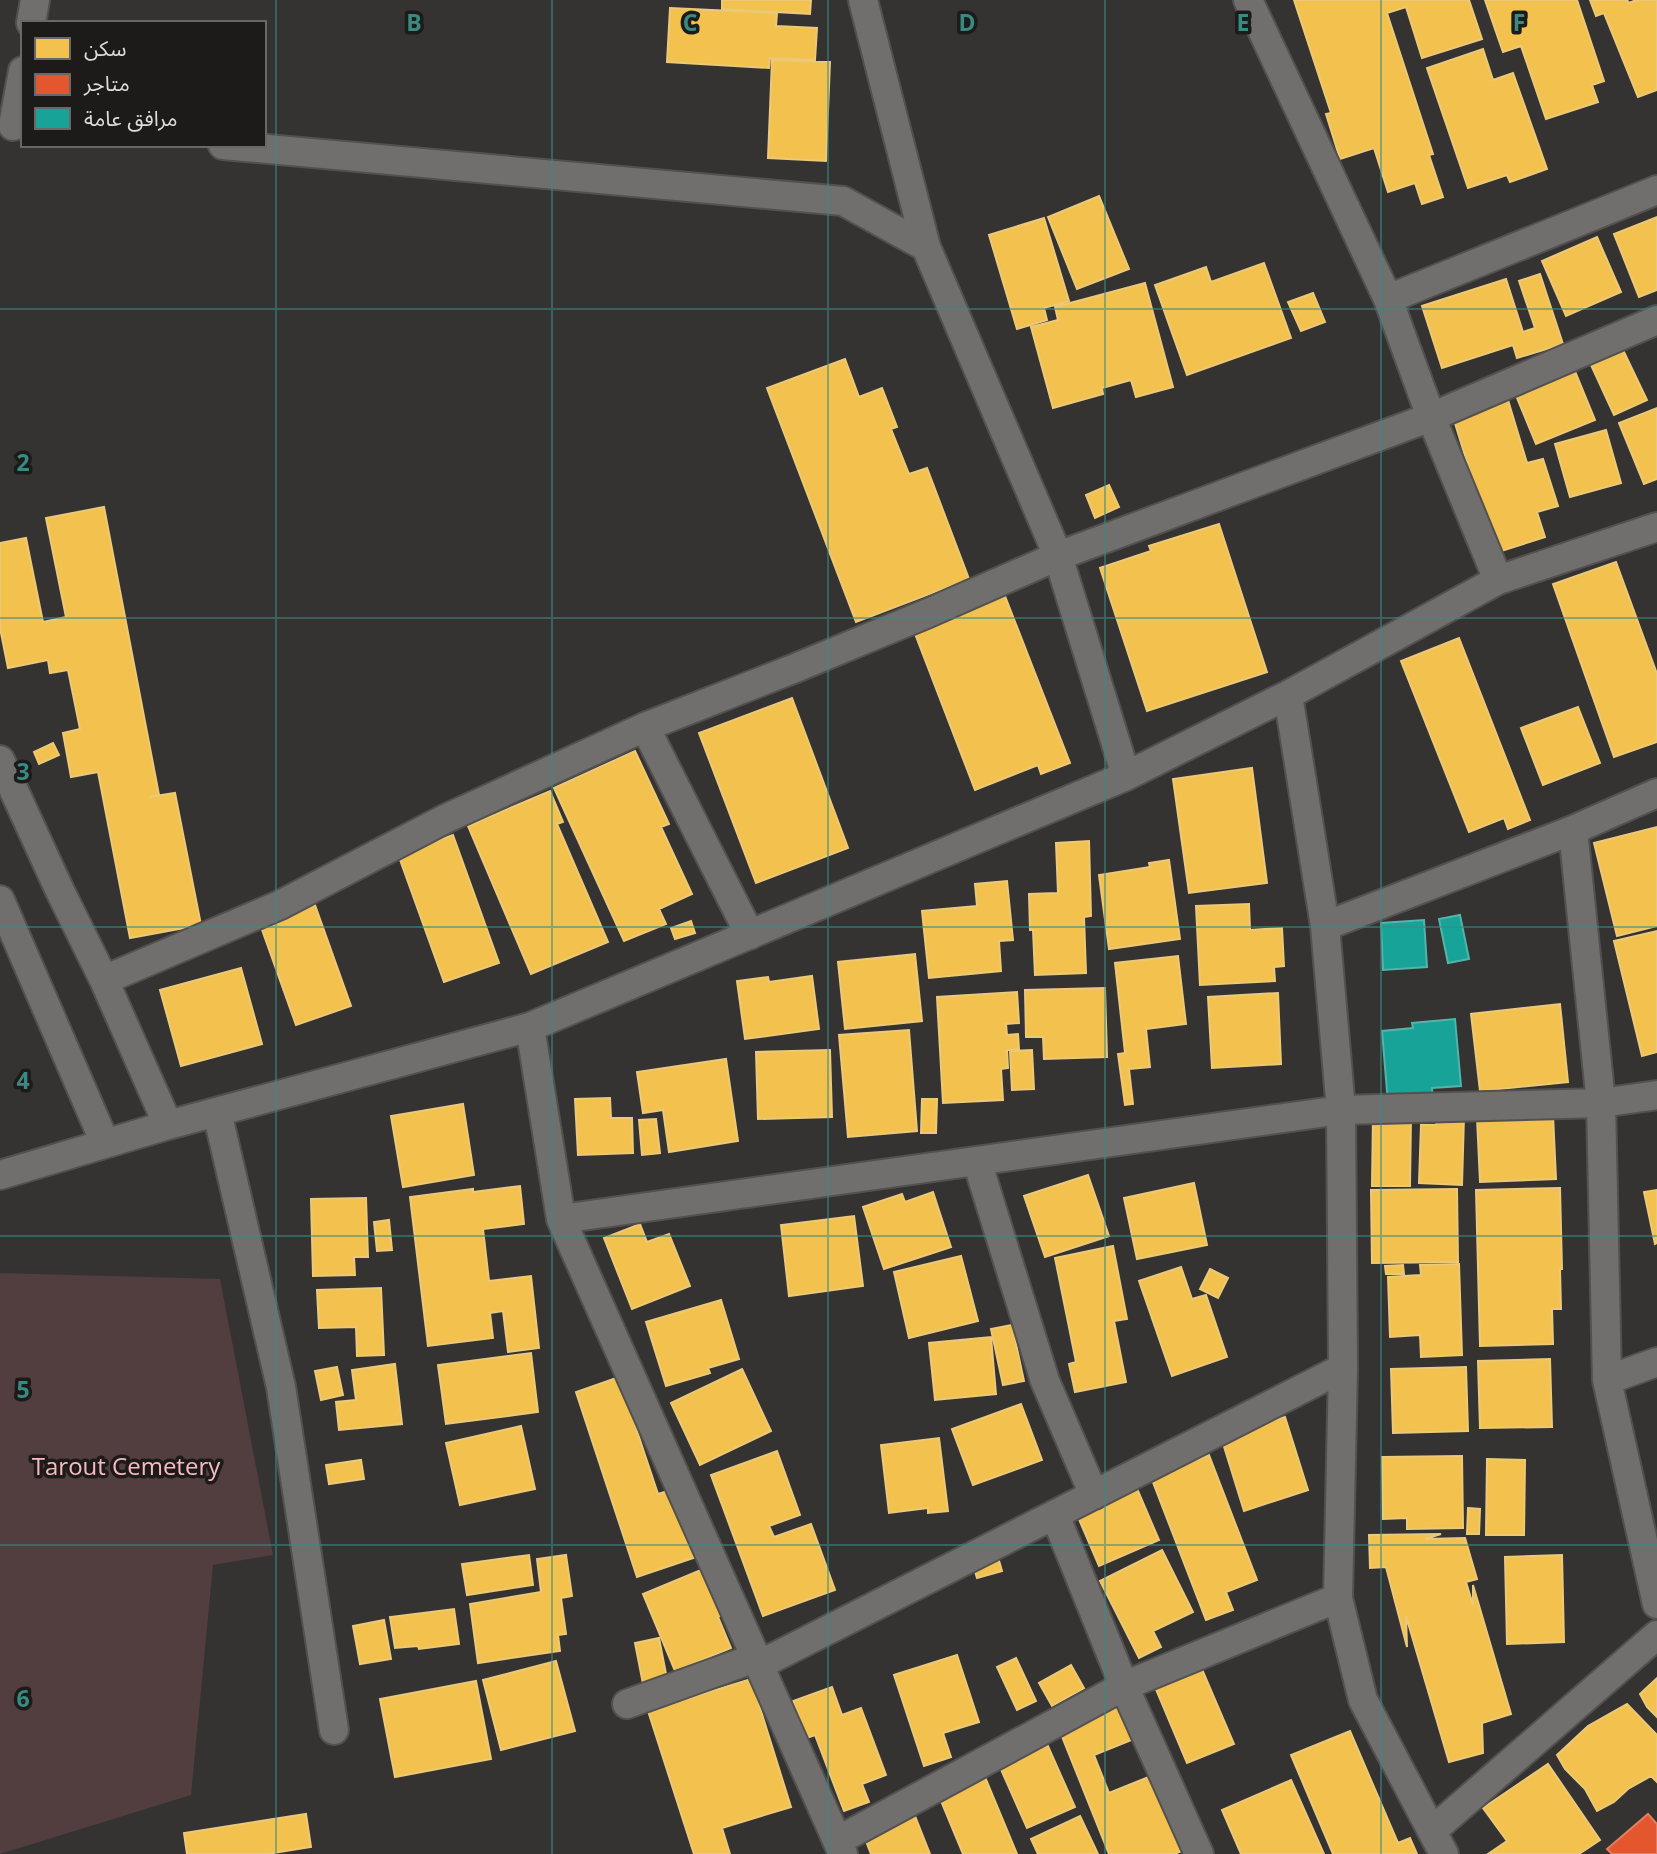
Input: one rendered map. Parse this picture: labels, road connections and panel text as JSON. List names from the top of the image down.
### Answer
{
  "parks": ["Tarout Cemetery"],
  "legend": ["سكن", "متاجر", "مرافق عامة"],
  "grid": {
    "columns": [
      "B",
      "C",
      "D",
      "E",
      "F"
    ],
    "rows": [
      "2",
      "3",
      "4",
      "5",
      "6"
    ]
  }
}
